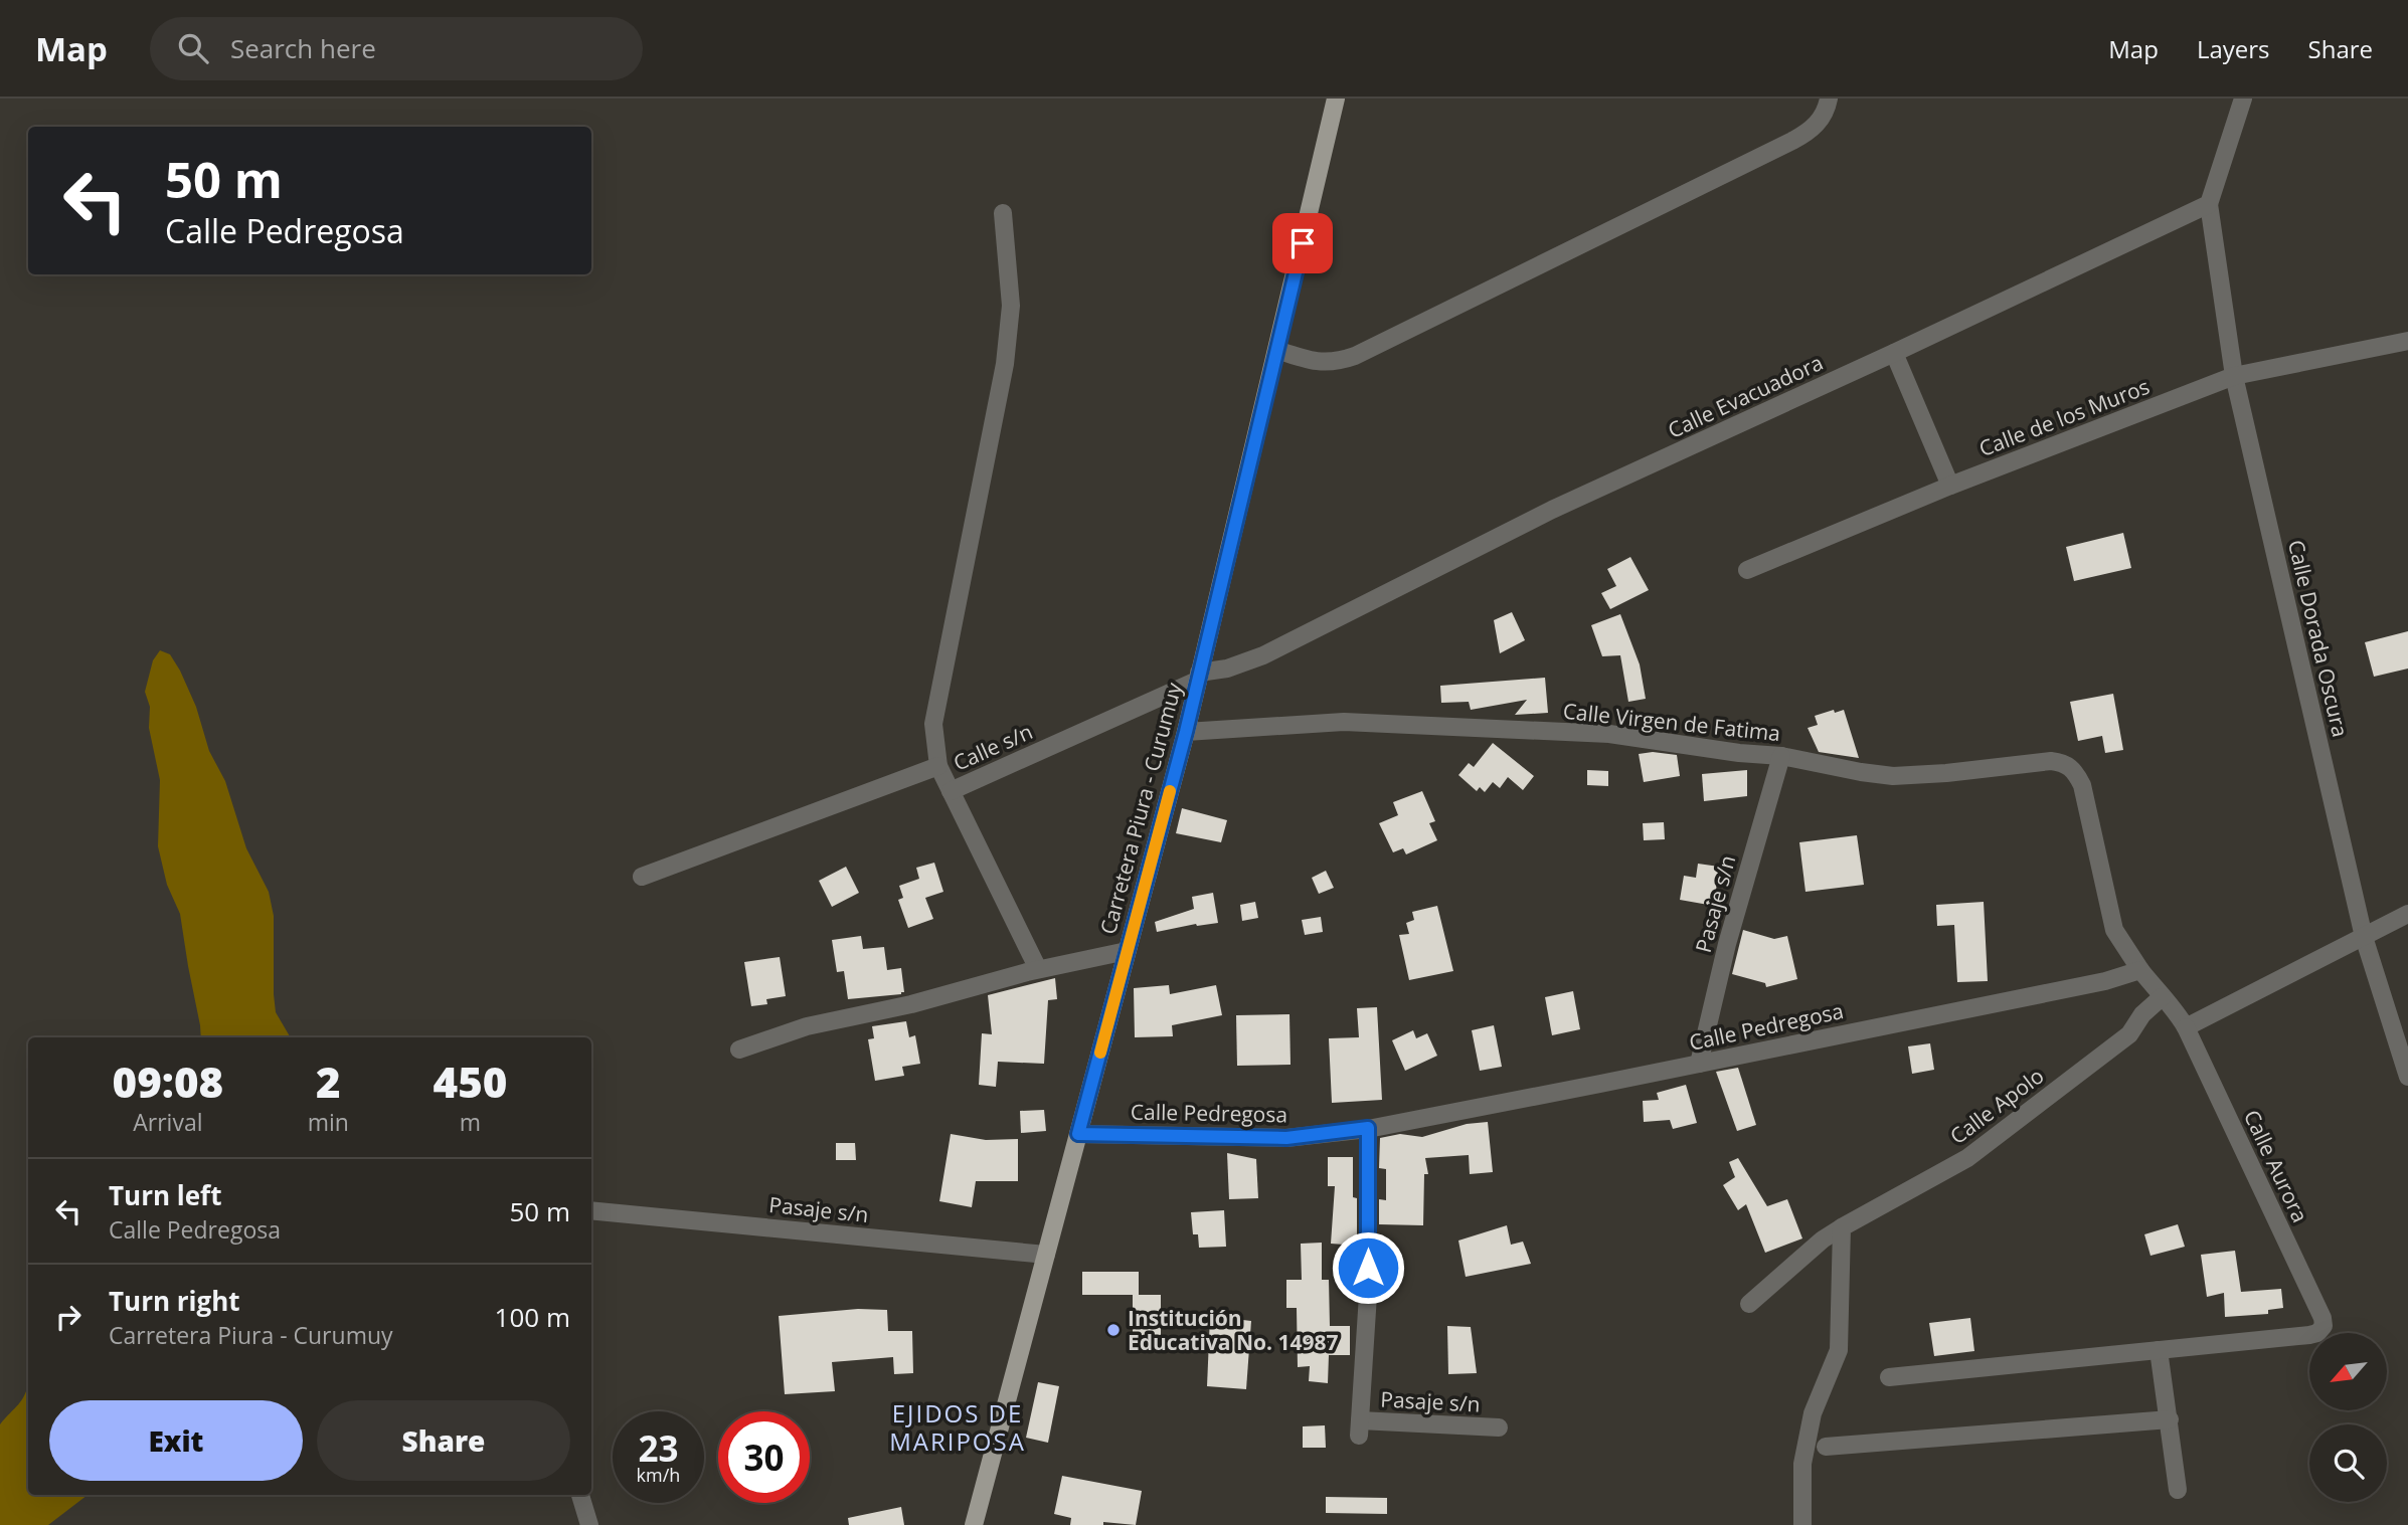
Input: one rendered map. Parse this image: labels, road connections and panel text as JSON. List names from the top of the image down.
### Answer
{
  "streets": {
    "main road": ["Carretera Piura - Curumuy"],
    "street": [
      "Calle Evacuadora",
      "Calle de los Muros",
      "Calle Dorada Oscura",
      "Calle Virgen de Fatima",
      "Calle s/n",
      "Pasaje s/n",
      "Calle Pedregosa",
      "Calle Apolo",
      "Calle Aurora"
    ]
  },
  "crossings": [
    ["Calle Evacuadora", "Calle Dorada Oscura"],
    ["Calle Evacuadora", "Calle s/n"],
    ["Calle Evacuadora", "Carretera Piura - Curumuy"],
    ["Calle de los Muros", "Calle Dorada Oscura"],
    ["Calle Virgen de Fatima", "Carretera Piura - Curumuy"],
    ["Calle Virgen de Fatima", "Pasaje s/n"],
    ["Calle Virgen de Fatima", "Calle Pedregosa"],
    ["Calle s/n", "Carretera Piura - Curumuy"],
    ["Carretera Piura - Curumuy", "Pasaje s/n"],
    ["Carretera Piura - Curumuy", "Calle Pedregosa"],
    ["Pasaje s/n", "Calle Pedregosa"]
  ],
  "districts": ["EJIDOS DE MARIPOSA"],
  "places": ["Institución Educativa No. 14987"],
  "north": "bottom left",
  "page": {
    "header": "Map",
    "search": "Search here",
    "nav": ["Map", "Layers", "Share"],
    "turn": ["50 m", "Calle Pedregosa"],
    "eta": [
      "09:08",
      "Arrival",
      "2",
      "min",
      "450",
      "m"
    ],
    "list": [
      {
        "name": "Turn left",
        "note": "Calle Pedregosa",
        "value": "50 m"
      },
      {
        "name": "Turn right",
        "note": "Carretera Piura - Curumuy",
        "value": "100 m"
      }
    ],
    "buttons": ["Exit", "Share"],
    "speed": "23 km/h",
    "limit": "30"
  }
}
